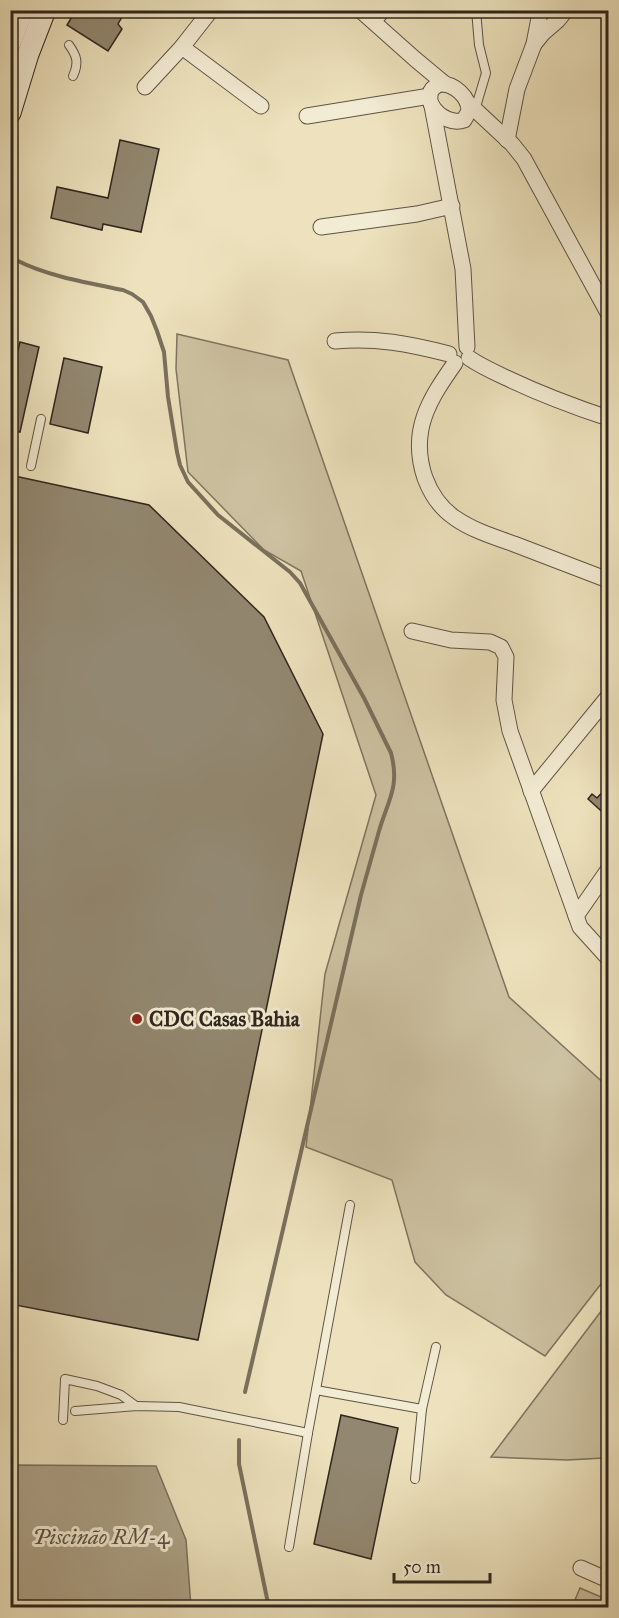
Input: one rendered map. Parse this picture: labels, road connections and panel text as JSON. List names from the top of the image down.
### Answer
{
  "water": ["Piscinão RM-4"],
  "places": ["CDC Casas Bahia"],
  "scale_bar": "50 m"
}
